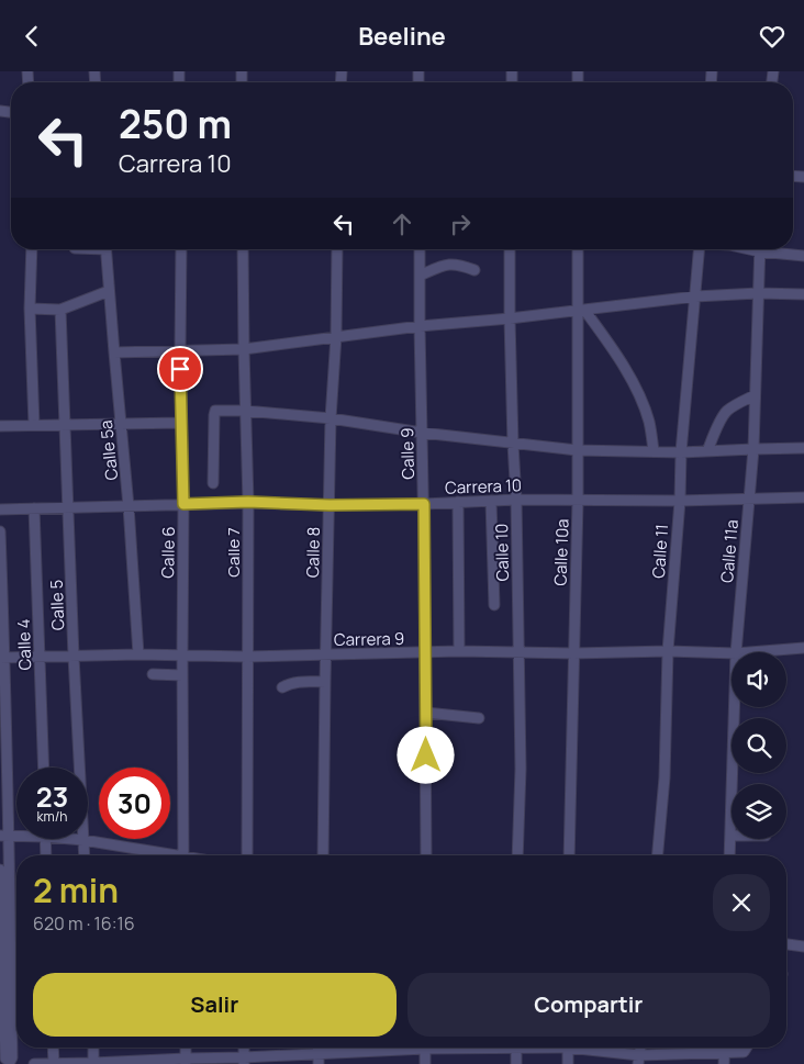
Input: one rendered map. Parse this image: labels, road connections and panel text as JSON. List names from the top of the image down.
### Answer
{
  "streets": {
    "street": [
      "Calle 5a",
      "Calle 9",
      "Carrera 10",
      "Calle 11",
      "Calle 11a",
      "Calle 6",
      "Calle 7",
      "Calle 8",
      "Calle 10",
      "Calle 10a",
      "Calle 5",
      "Carrera 9",
      "Calle 4"
    ]
  },
  "crossings": [
    ["Calle 5a", "Carrera 10"],
    ["Calle 5a", "Carrera 9"],
    ["Calle 9", "Carrera 10"],
    ["Calle 9", "Carrera 9"],
    ["Carrera 10", "Calle 11"],
    ["Carrera 10", "Calle 11a"],
    ["Carrera 10", "Calle 6"],
    ["Carrera 10", "Calle 7"],
    ["Carrera 10", "Calle 8"],
    ["Carrera 10", "Calle 10"],
    ["Carrera 10", "Calle 10a"],
    ["Carrera 10", "Calle 5"],
    ["Carrera 10", "Calle 4"],
    ["Calle 11", "Carrera 9"],
    ["Calle 6", "Carrera 9"],
    ["Calle 7", "Carrera 9"],
    ["Calle 8", "Carrera 9"],
    ["Calle 10", "Carrera 9"],
    ["Calle 10a", "Carrera 9"],
    ["Calle 5", "Carrera 9"],
    ["Carrera 9", "Calle 4"]
  ],
  "page": {
    "header": "Beeline",
    "turn": ["250 m", "Carrera 10"],
    "speed": "23 km/h",
    "limit": "30",
    "heading": ["2 min", "620 m · 16:16"],
    "buttons": ["Salir", "Compartir"]
  }
}
